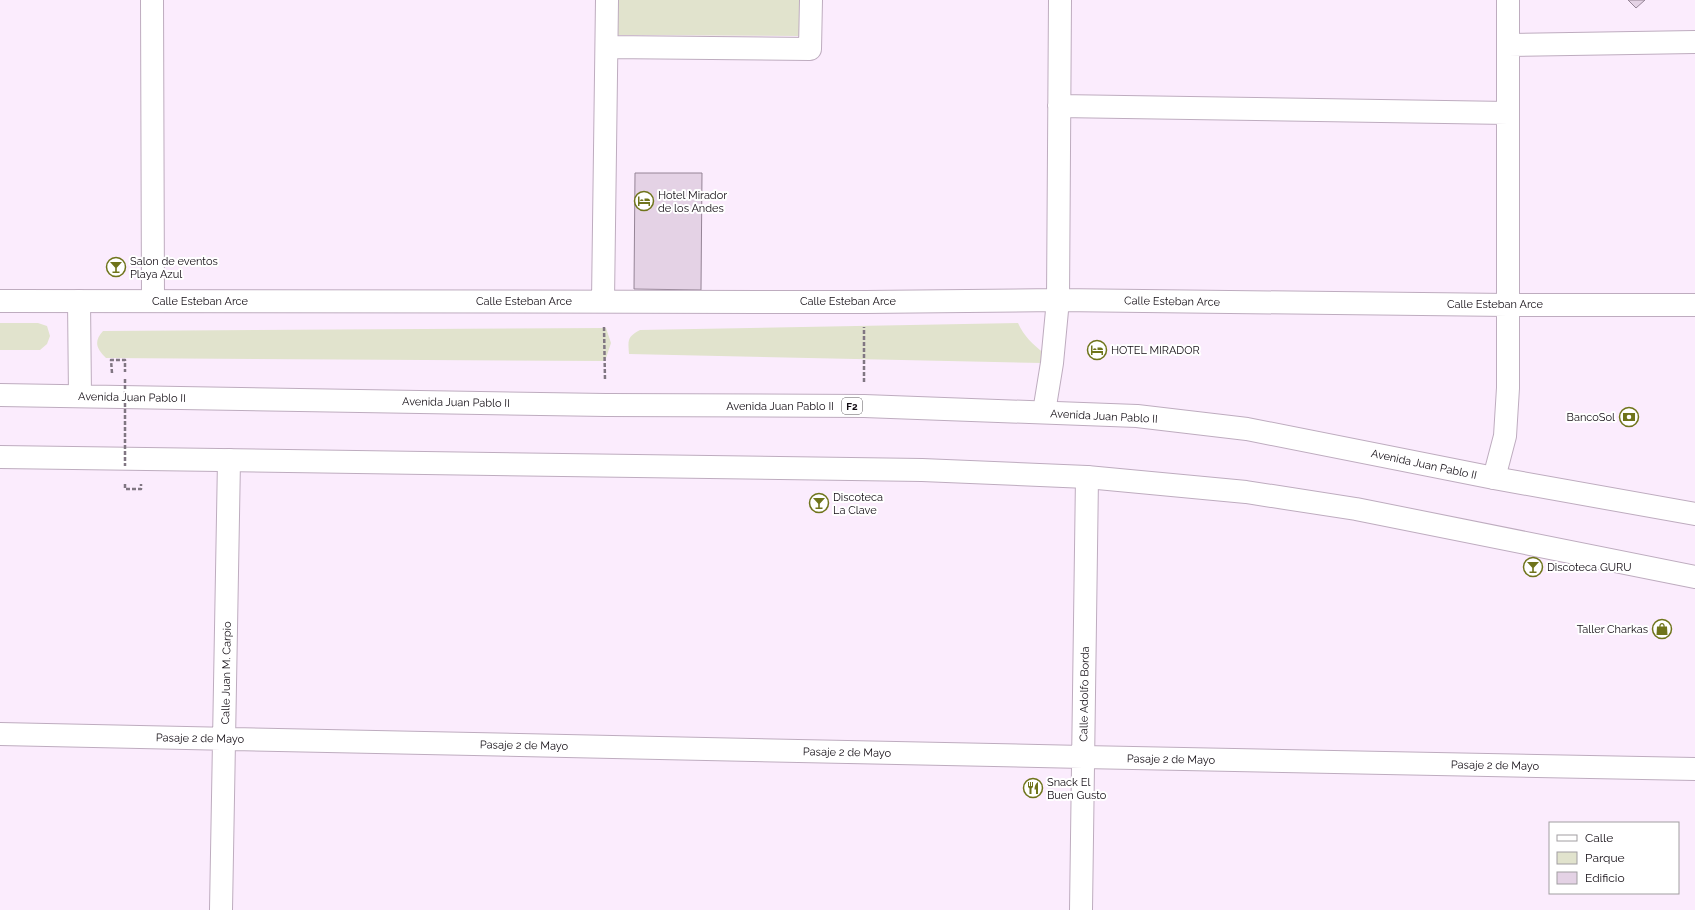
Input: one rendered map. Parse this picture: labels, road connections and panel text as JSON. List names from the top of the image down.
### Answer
{
  "streets": {
    "main road": [
      "Calle Esteban Arce",
      "Avenida Juan Pablo II",
      "F2",
      "Calle Juan M. Carpio",
      "Calle Adolfo Borda",
      "Pasaje 2 de Mayo"
    ]
  },
  "crossings": [
    ["Calle Juan M. Carpio", "Pasaje 2 de Mayo"],
    ["Calle Adolfo Borda", "Pasaje 2 de Mayo"]
  ],
  "places": {
    "hotel": ["Hotel Mirador de los Andes", "HOTEL MIRADOR"],
    "bar": ["Salon de eventos Playa Azul", "Discoteca La Clave", "Discoteca GURU"],
    "bank": ["BancoSol"],
    "shop": ["Taller Charkas"],
    "restaurant": ["Snack El Buen Gusto"]
  },
  "legend": ["Calle", "Parque", "Edificio"]
}
